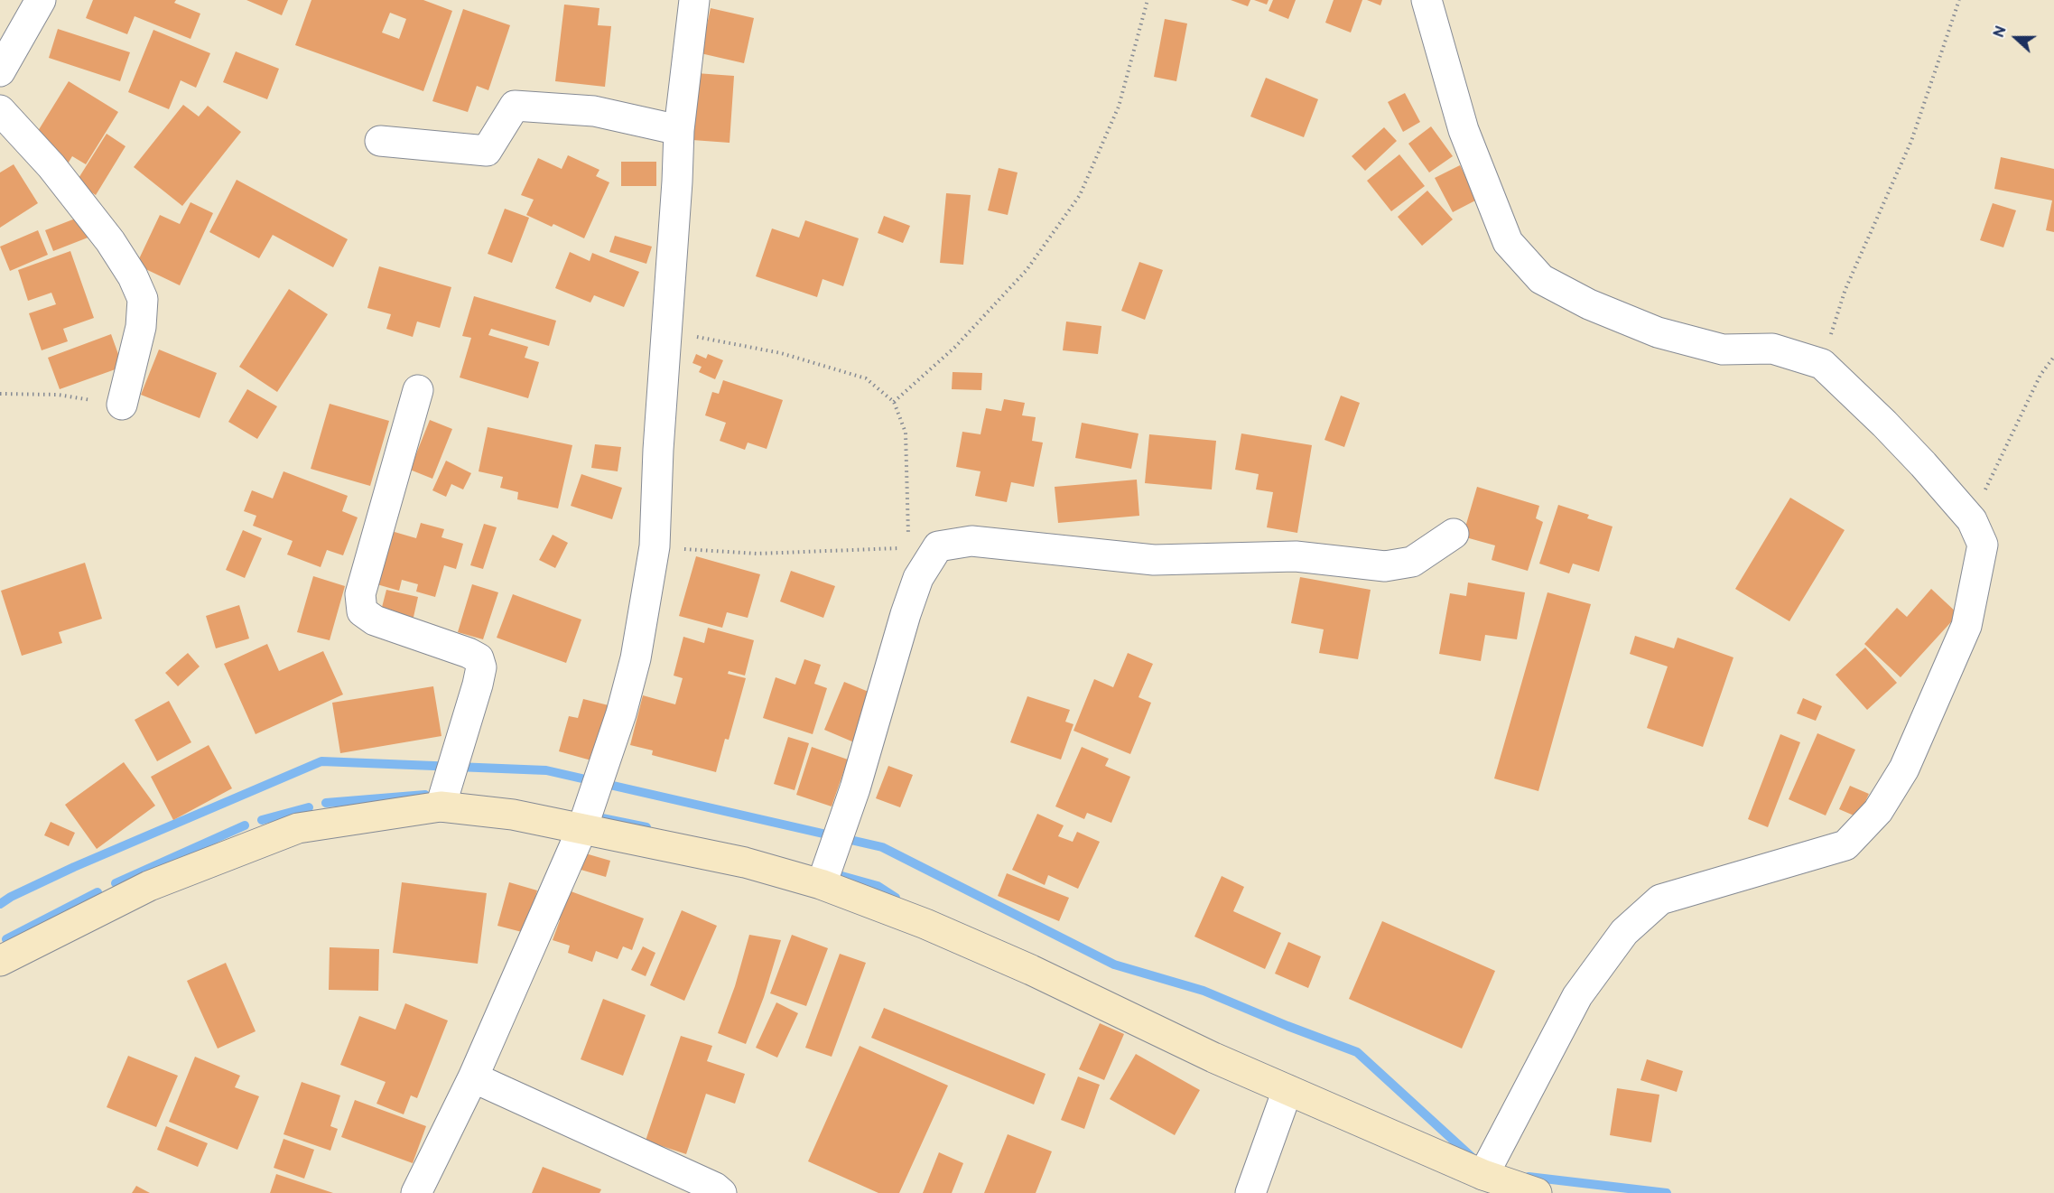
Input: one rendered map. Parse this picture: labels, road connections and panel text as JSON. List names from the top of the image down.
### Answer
{
  "north": "left"
}
